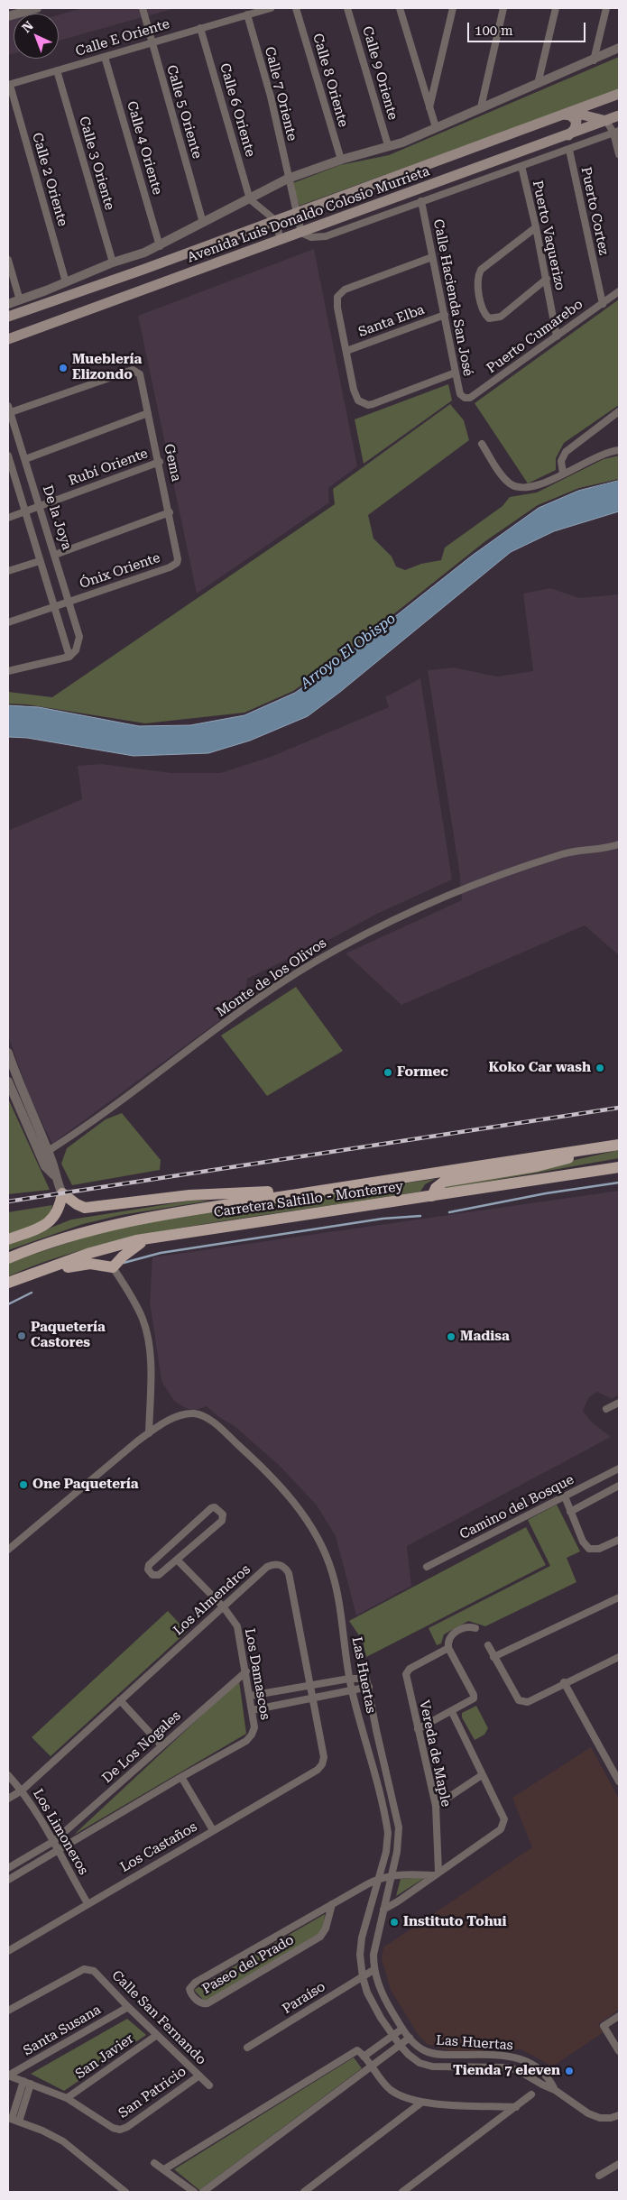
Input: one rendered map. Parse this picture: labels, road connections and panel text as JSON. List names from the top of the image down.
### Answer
{
  "streets": {
    "main road": ["Avenida Luis Donaldo Colosio Murrieta", "Carretera Saltillo - Monterrey"],
    "street": [
      "Calle E Oriente",
      "Calle 9 Oriente",
      "Calle 8 Oriente",
      "Calle 7 Oriente",
      "Calle 6 Oriente",
      "Calle 5 Oriente",
      "Calle 4 Oriente",
      "Calle 3 Oriente",
      "Calle 2 Oriente",
      "Puerto Cortez",
      "Puerto Vaquerizo",
      "Calle Hacienda San José",
      "Santa Elba",
      "Puerto Cumarebo",
      "Gema",
      "Rubí Oriente",
      "De la Joya",
      "Ónix Oriente",
      "Monte de los Olivos",
      "Camino del Bosque",
      "Los Almendros",
      "Los Damascos",
      "Las Huertas",
      "De Los Nogales",
      "Vereda de Maple",
      "Los Limoneros",
      "Los Castaños",
      "Paseo del Prado",
      "Paraíso",
      "Calle San Fernando",
      "Santa Susana",
      "San Javier",
      "San Patricio"
    ]
  },
  "crossings": [
    ["Calle E Oriente", "Calle 7 Oriente"],
    ["Calle E Oriente", "Calle 6 Oriente"],
    ["Calle E Oriente", "Calle 5 Oriente"],
    ["Calle E Oriente", "Calle 4 Oriente"],
    ["Calle E Oriente", "Calle 3 Oriente"],
    ["Calle E Oriente", "Calle 2 Oriente"],
    ["Calle 7 Oriente", "Avenida Luis Donaldo Colosio Murrieta"],
    ["Puerto Cortez", "Puerto Cumarebo"],
    ["Puerto Vaquerizo", "Puerto Cumarebo"],
    ["Calle Hacienda San José", "Santa Elba"],
    ["Calle Hacienda San José", "Puerto Cumarebo"],
    ["Gema", "Rubí Oriente"],
    ["Gema", "De la Joya"],
    ["Gema", "Ónix Oriente"],
    ["Rubí Oriente", "De la Joya"],
    ["De la Joya", "Ónix Oriente"],
    ["Los Almendros", "Los Damascos"],
    ["Los Almendros", "Los Limoneros"],
    ["Los Almendros", "Los Castaños"],
    ["Los Damascos", "De Los Nogales"],
    ["Las Huertas", "Paseo del Prado"],
    ["Las Huertas", "Paraíso"],
    ["De Los Nogales", "Los Limoneros"],
    ["Vereda de Maple", "Paseo del Prado"],
    ["Los Limoneros", "Los Castaños"],
    ["Calle San Fernando", "Santa Susana"],
    ["Calle San Fernando", "San Javier"],
    ["Calle San Fernando", "San Patricio"],
    ["San Javier", "San Patricio"]
  ],
  "water": ["Arroyo El Obispo"],
  "places": [
    "Mueblería Elizondo",
    "Koko Car wash",
    "Formec",
    "Paquetería Castores",
    "Madisa",
    "One Paquetería",
    "Instituto Tohui",
    "Tienda 7 eleven"
  ],
  "scale_bar": "100 m",
  "north": "top left"
}
